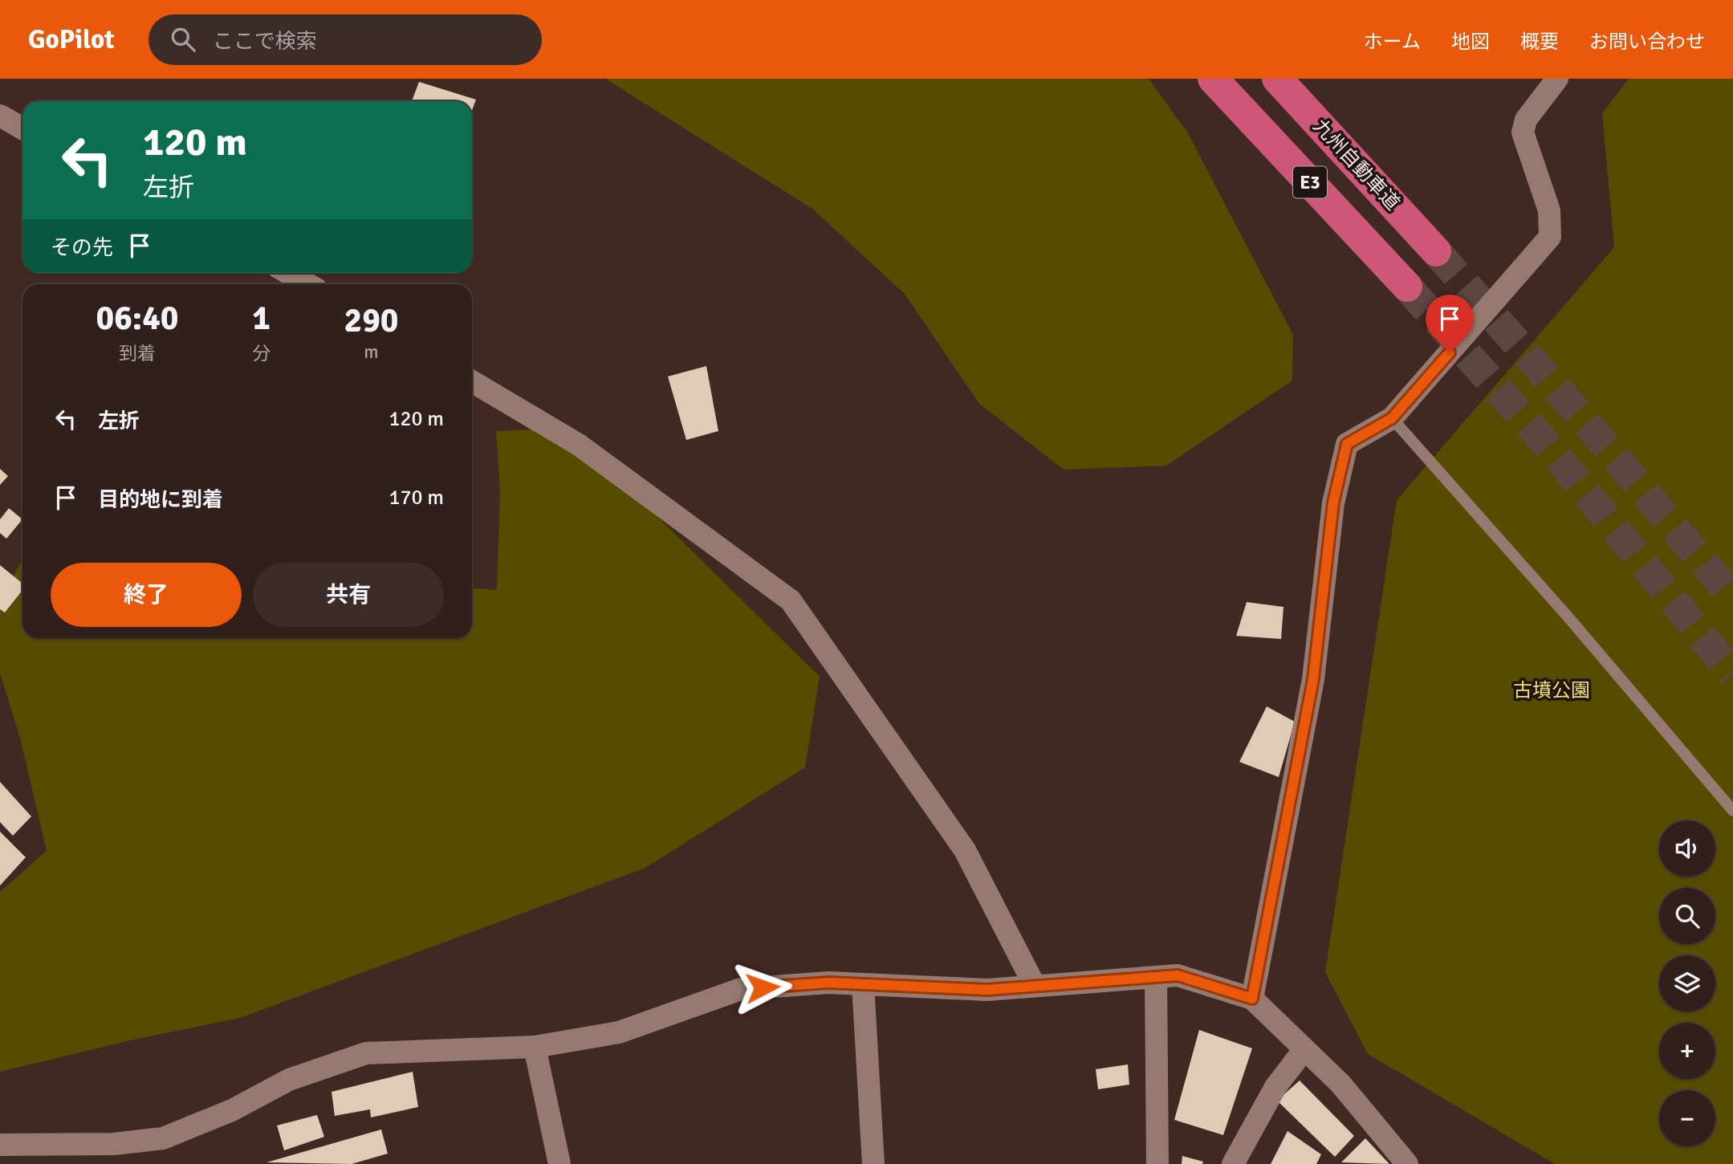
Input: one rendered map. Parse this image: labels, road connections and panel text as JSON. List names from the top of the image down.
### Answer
{
  "streets": {
    "highway": ["九州自動車道", "E3"]
  },
  "parks": ["古墳公園"],
  "page": {
    "header": "GoPilot",
    "search": "ここで検索",
    "nav": [
      "ホーム",
      "地図",
      "概要",
      "お問い合わせ"
    ],
    "turn": ["120 m", "左折"],
    "then": "その先",
    "eta": [
      "06:40",
      "到着",
      "1",
      "分",
      "290",
      "m"
    ],
    "list": [
      {
        "name": "左折",
        "value": "120 m"
      },
      {
        "name": "目的地に到着",
        "value": "170 m"
      }
    ],
    "buttons": ["終了", "共有"],
    "map_buttons": ["+", "−"]
  }
}
